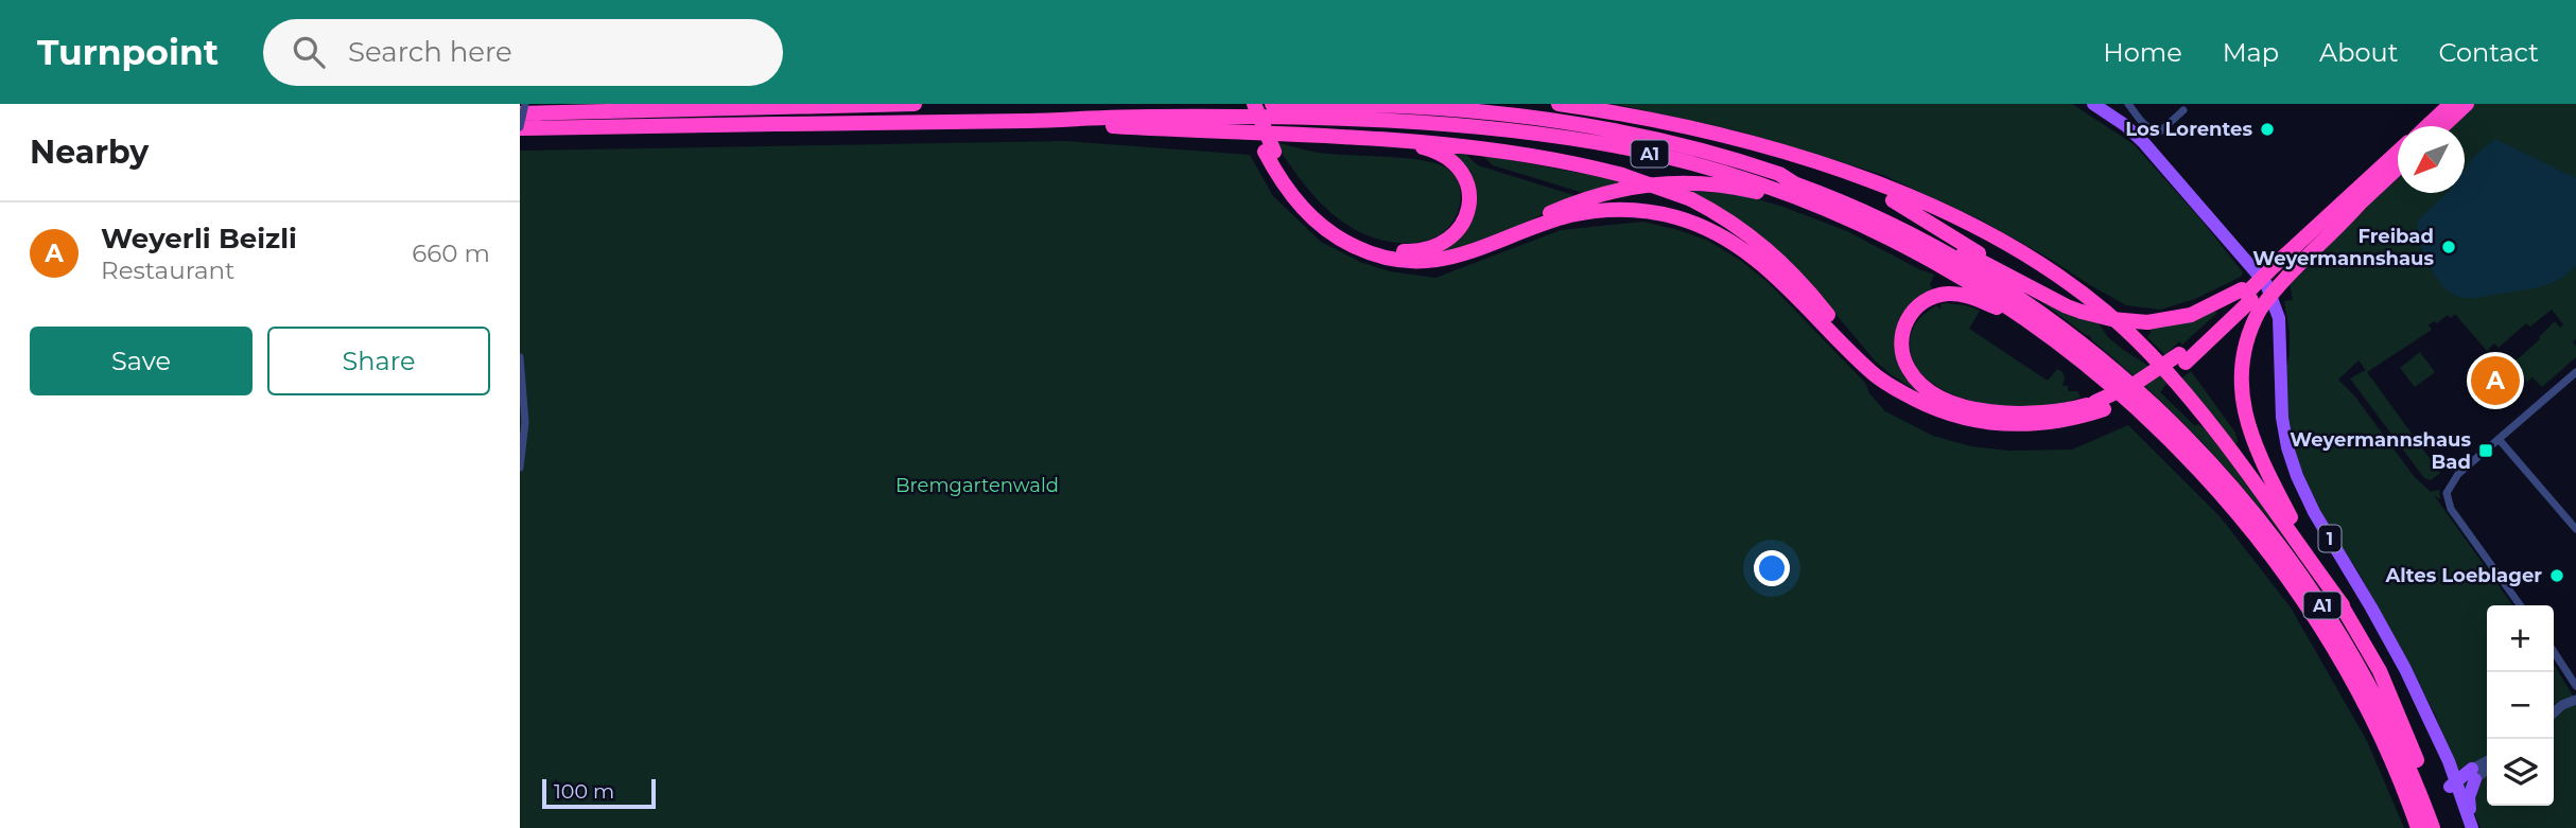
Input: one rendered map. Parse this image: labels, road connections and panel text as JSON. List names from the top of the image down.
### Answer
{
  "streets": {
    "highway": ["A1"],
    "main road": ["1"]
  },
  "parks": ["Bremgartenwald"],
  "places": {
    "other": ["Los Lorentes", "Freibad Weyermannshaus", "Altes Loeblager"],
    "transit": ["Weyermannshaus Bad"]
  },
  "scale_bar": "100 m",
  "north": "bottom left",
  "page": {
    "header": "Turnpoint",
    "search": "Search here",
    "nav": [
      "Home",
      "Map",
      "About",
      "Contact"
    ],
    "heading": "Nearby",
    "list": [
      {
        "mark": "A",
        "name": "Weyerli Beizli",
        "note": "Restaurant",
        "value": "660 m"
      }
    ],
    "buttons": ["Save", "Share"],
    "pins": "A",
    "map_buttons": ["+", "−"],
    "scale": "100 m"
  }
}
